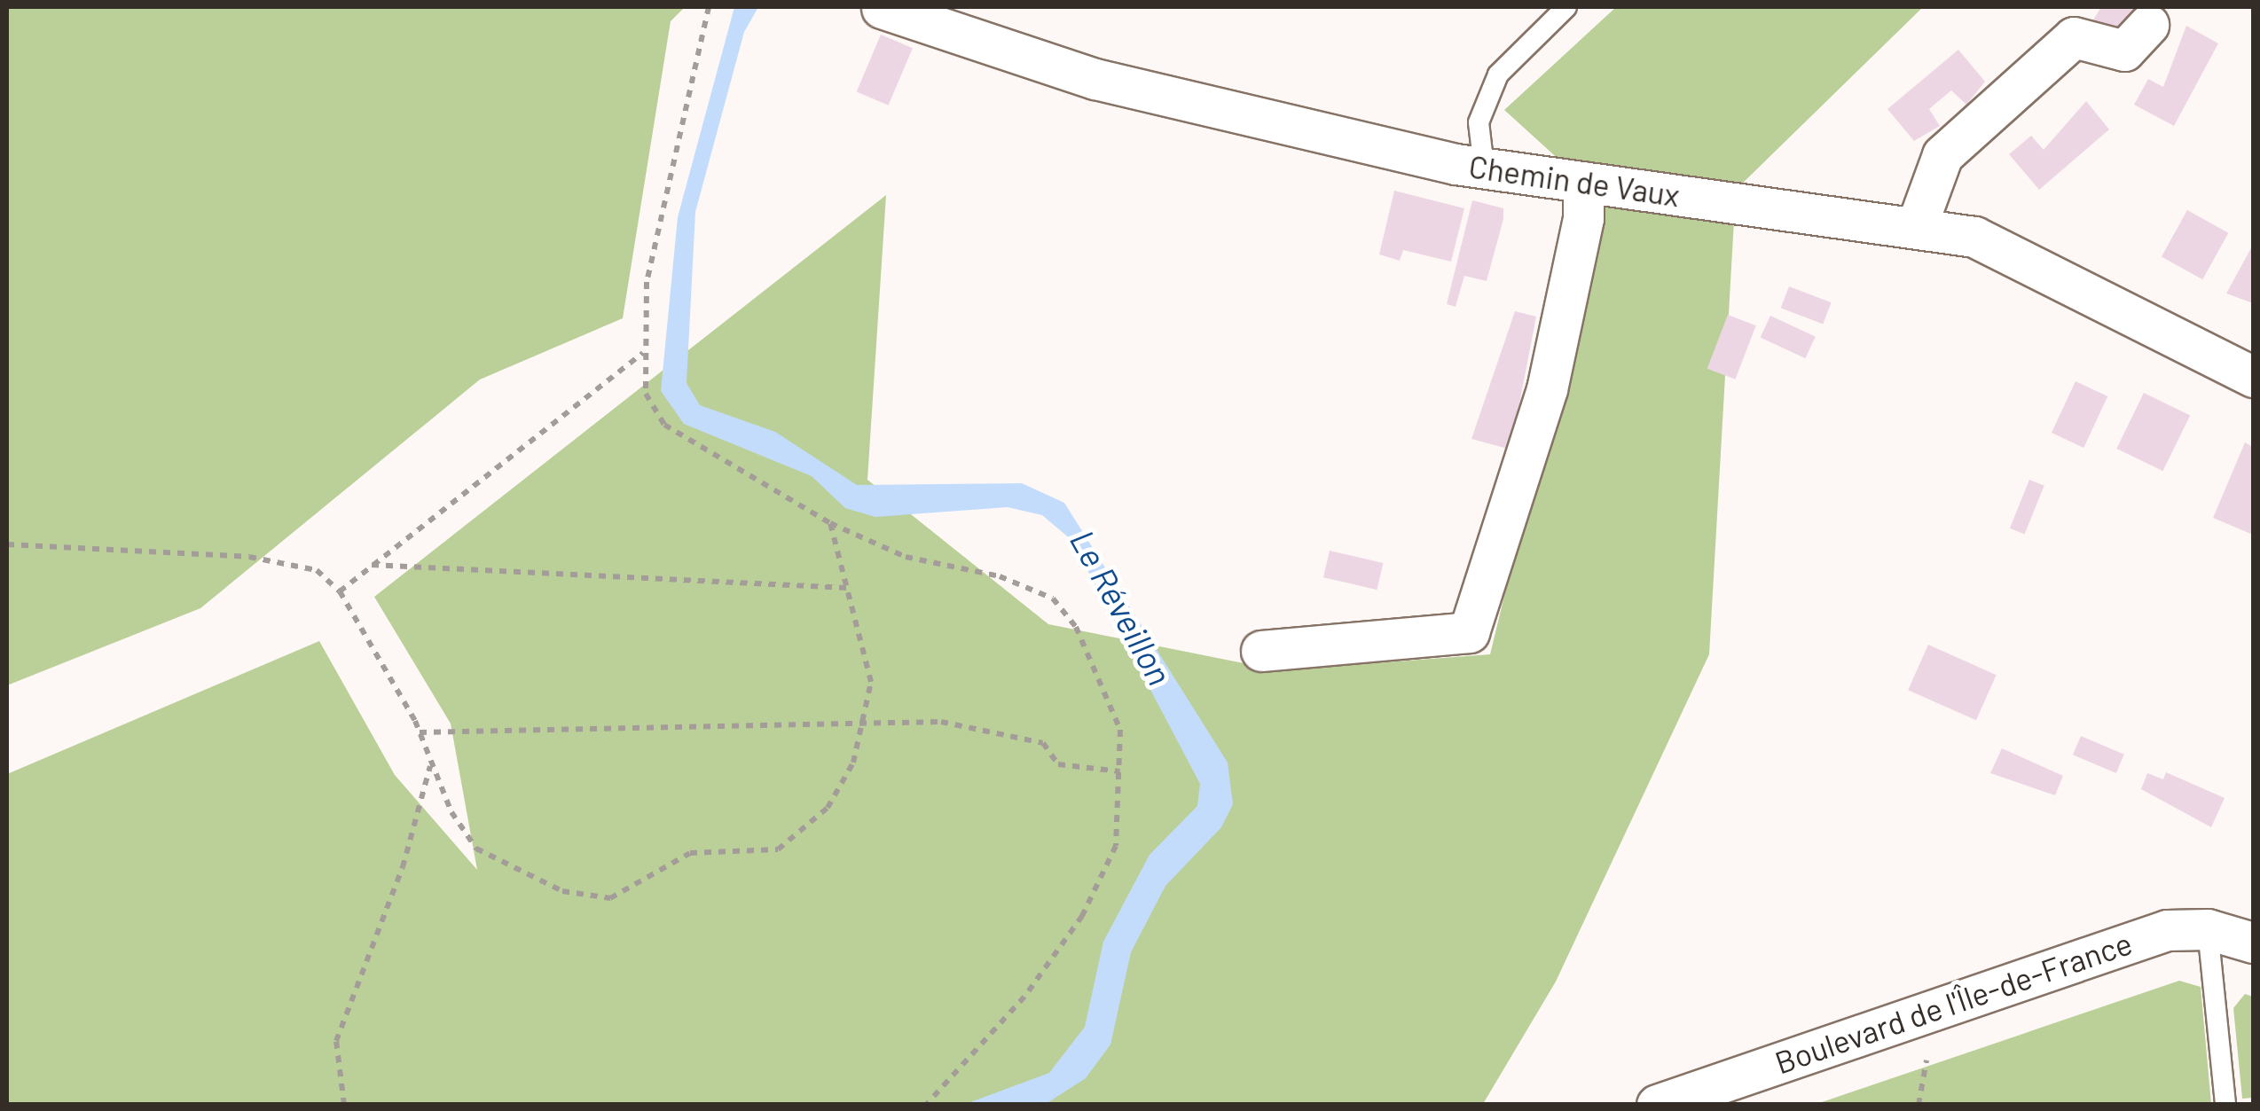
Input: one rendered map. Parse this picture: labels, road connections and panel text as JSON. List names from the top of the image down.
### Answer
{
  "streets": {
    "street": ["Chemin de Vaux", "Boulevard de l'Île-de-France"]
  },
  "water": ["Le Réveillon"]
}
